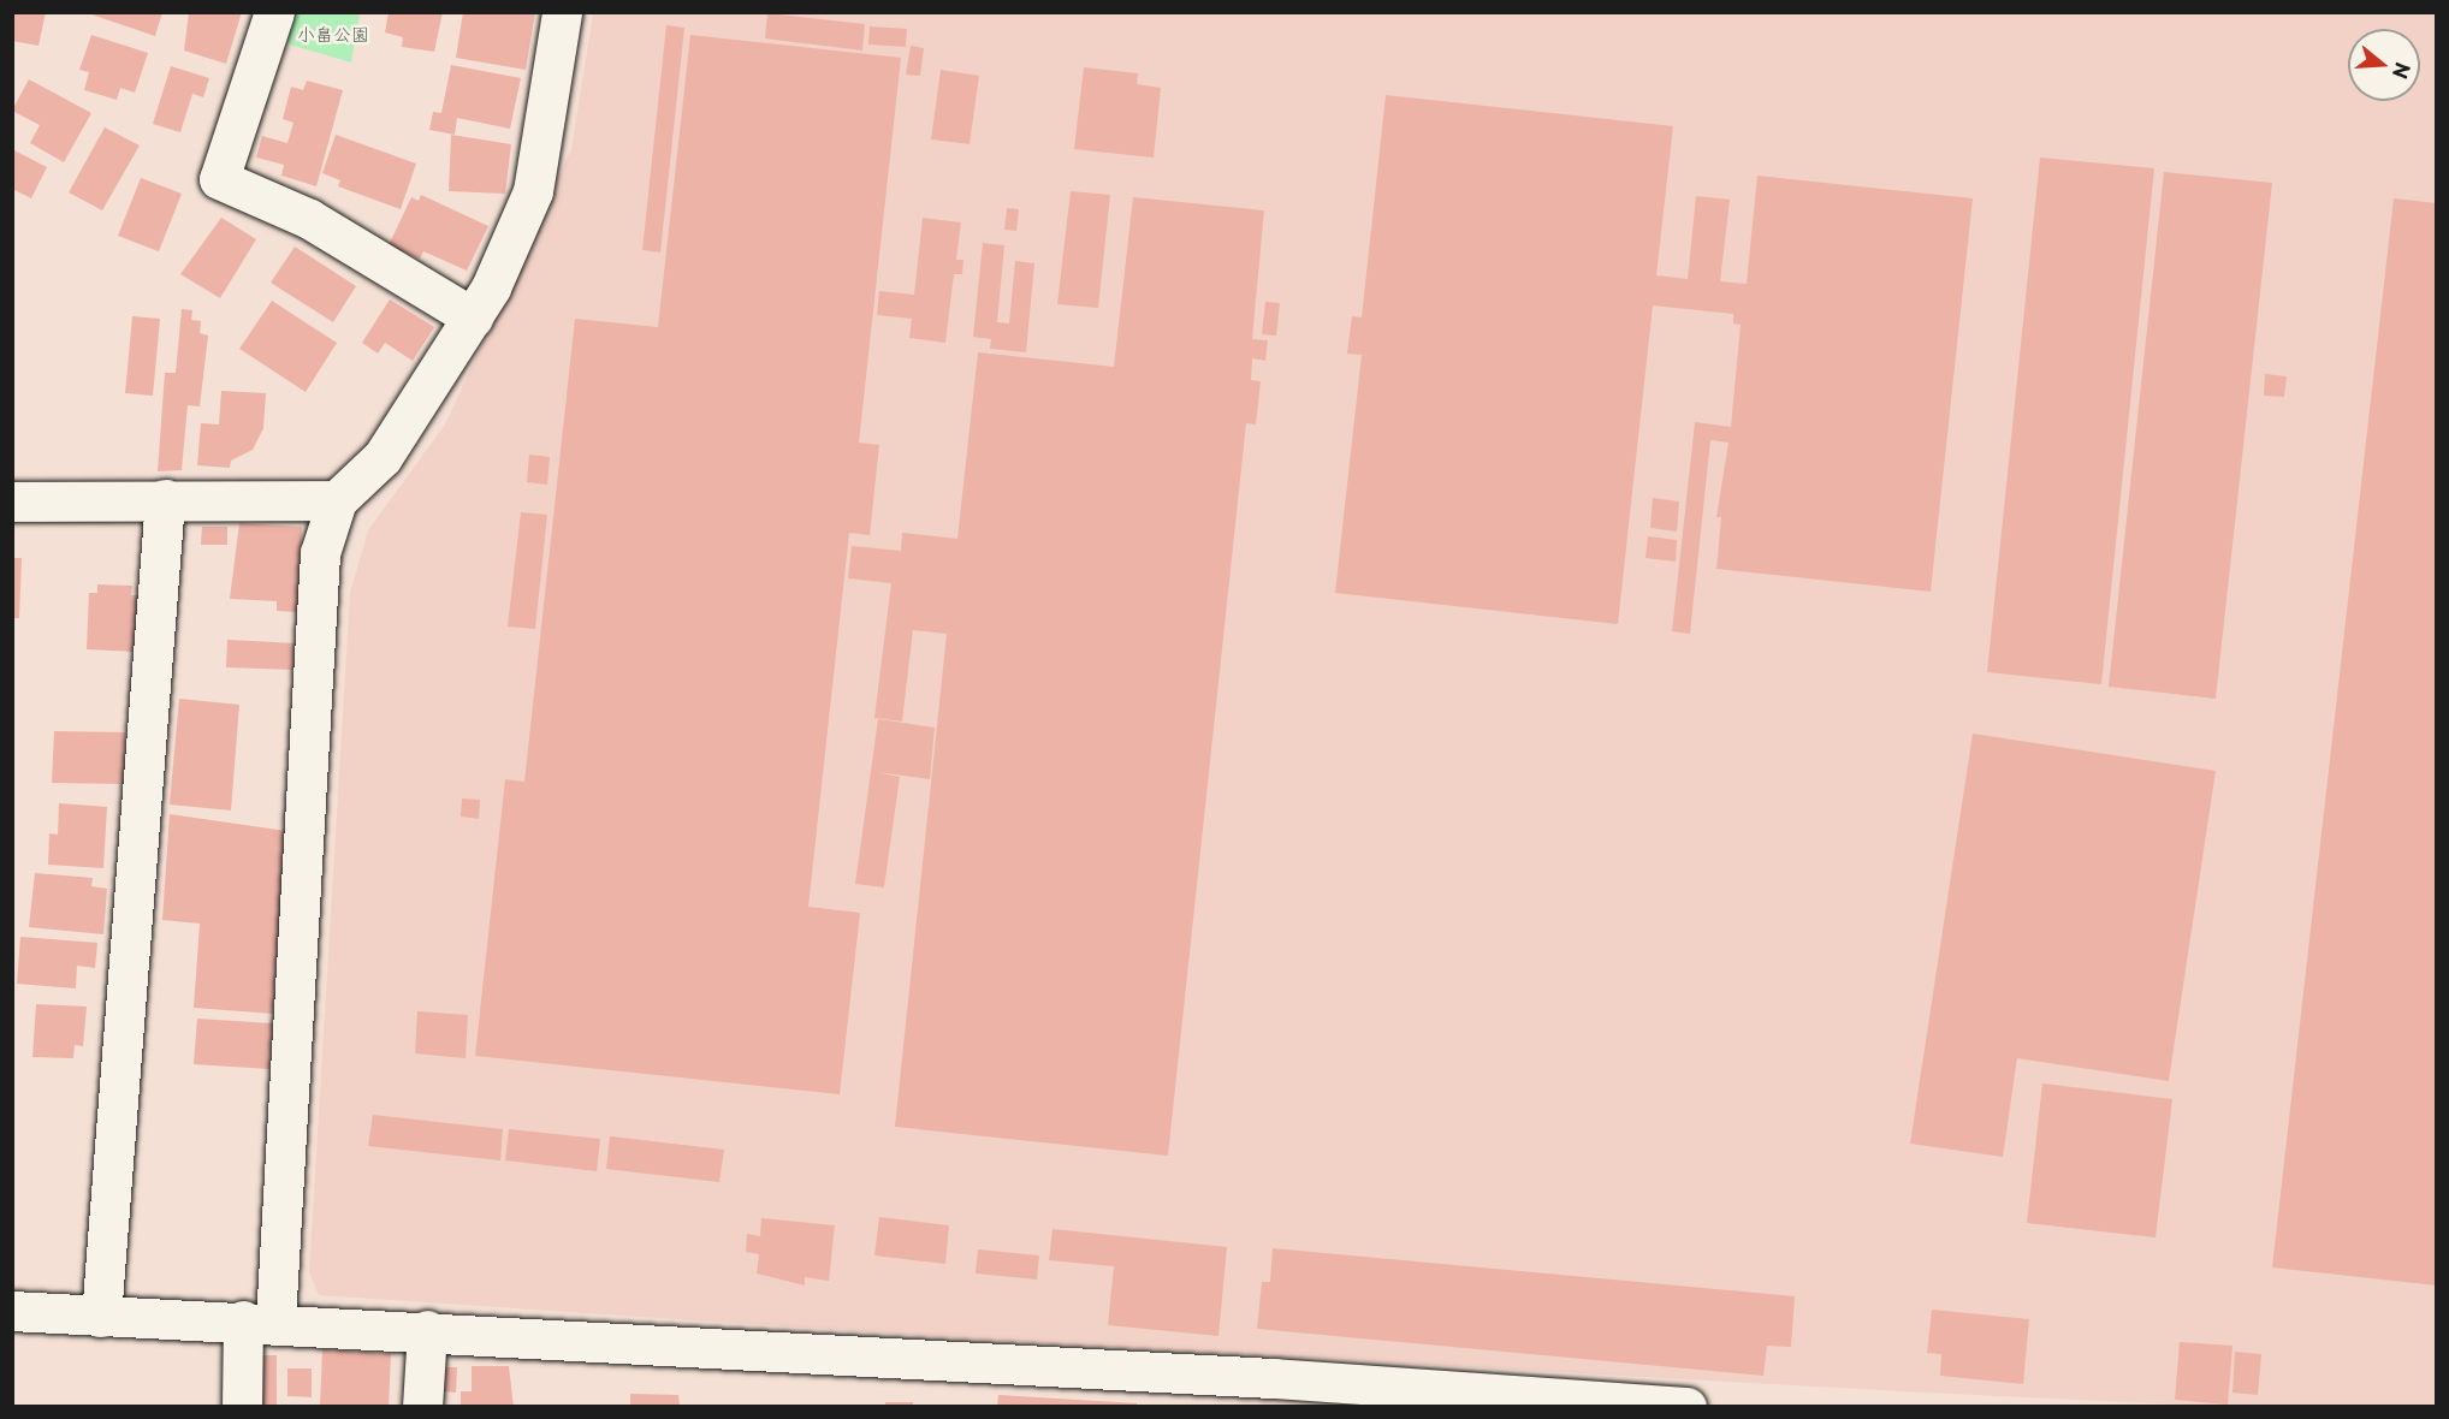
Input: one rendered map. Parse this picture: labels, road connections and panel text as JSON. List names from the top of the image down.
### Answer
{
  "parks": ["小畠公園"],
  "north": "right"
}
